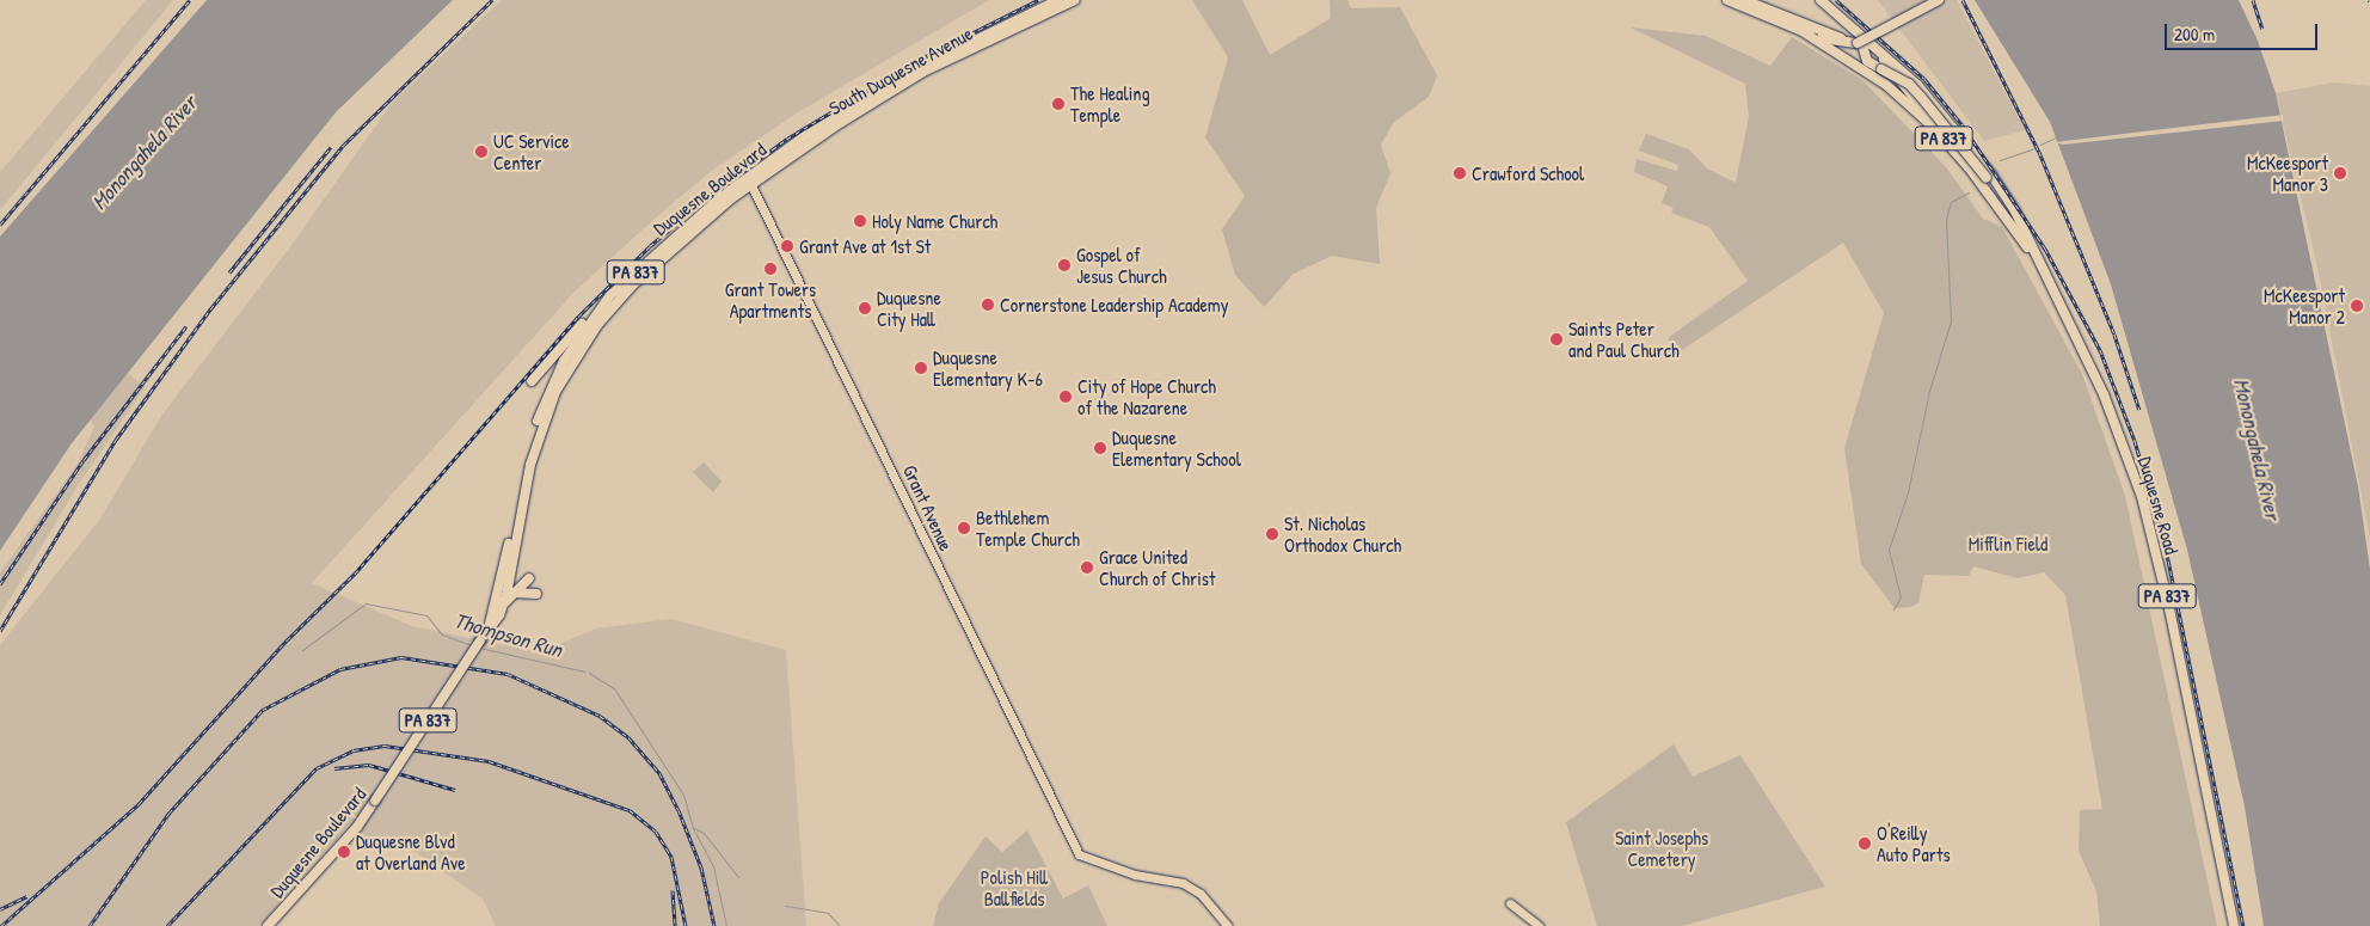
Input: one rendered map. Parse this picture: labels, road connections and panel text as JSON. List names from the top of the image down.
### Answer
{
  "streets": {
    "main road": [
      "South Duquesne Avenue",
      "PA 837",
      "Duquesne Boulevard",
      "Duquesne Road"
    ],
    "street": ["Grant Avenue"]
  },
  "crossings": [
    ["South Duquesne Avenue", "Duquesne Boulevard"],
    ["South Duquesne Avenue", "Grant Avenue"],
    ["PA 837", "Duquesne Road"],
    ["Duquesne Boulevard", "Grant Avenue"]
  ],
  "water": ["Monongahela River", "Thompson Run"],
  "parks": ["Mifflin Field", "Saint Josephs Cemetery", "Polish Hill Ballfields"],
  "places": [
    "The Healing Temple",
    "UC Service Center",
    "Crawford School",
    "McKeesport Manor 3",
    "Holy Name Church",
    "Grant Ave at 1st St",
    "Gospel of Jesus Church",
    "Grant Towers Apartments",
    "Cornerstone Leadership Academy",
    "McKeesport Manor 2",
    "Duquesne City Hall",
    "Saints Peter and Paul Church",
    "Duquesne Elementary K-6",
    "City of Hope Church of the Nazarene",
    "Duquesne Elementary School",
    "Bethlehem Temple Church",
    "St. Nicholas Orthodox Church",
    "Grace United Church of Christ",
    "O'Reilly Auto Parts",
    "Duquesne Blvd at Overland Ave"
  ],
  "scale_bar": "200 m"
}
